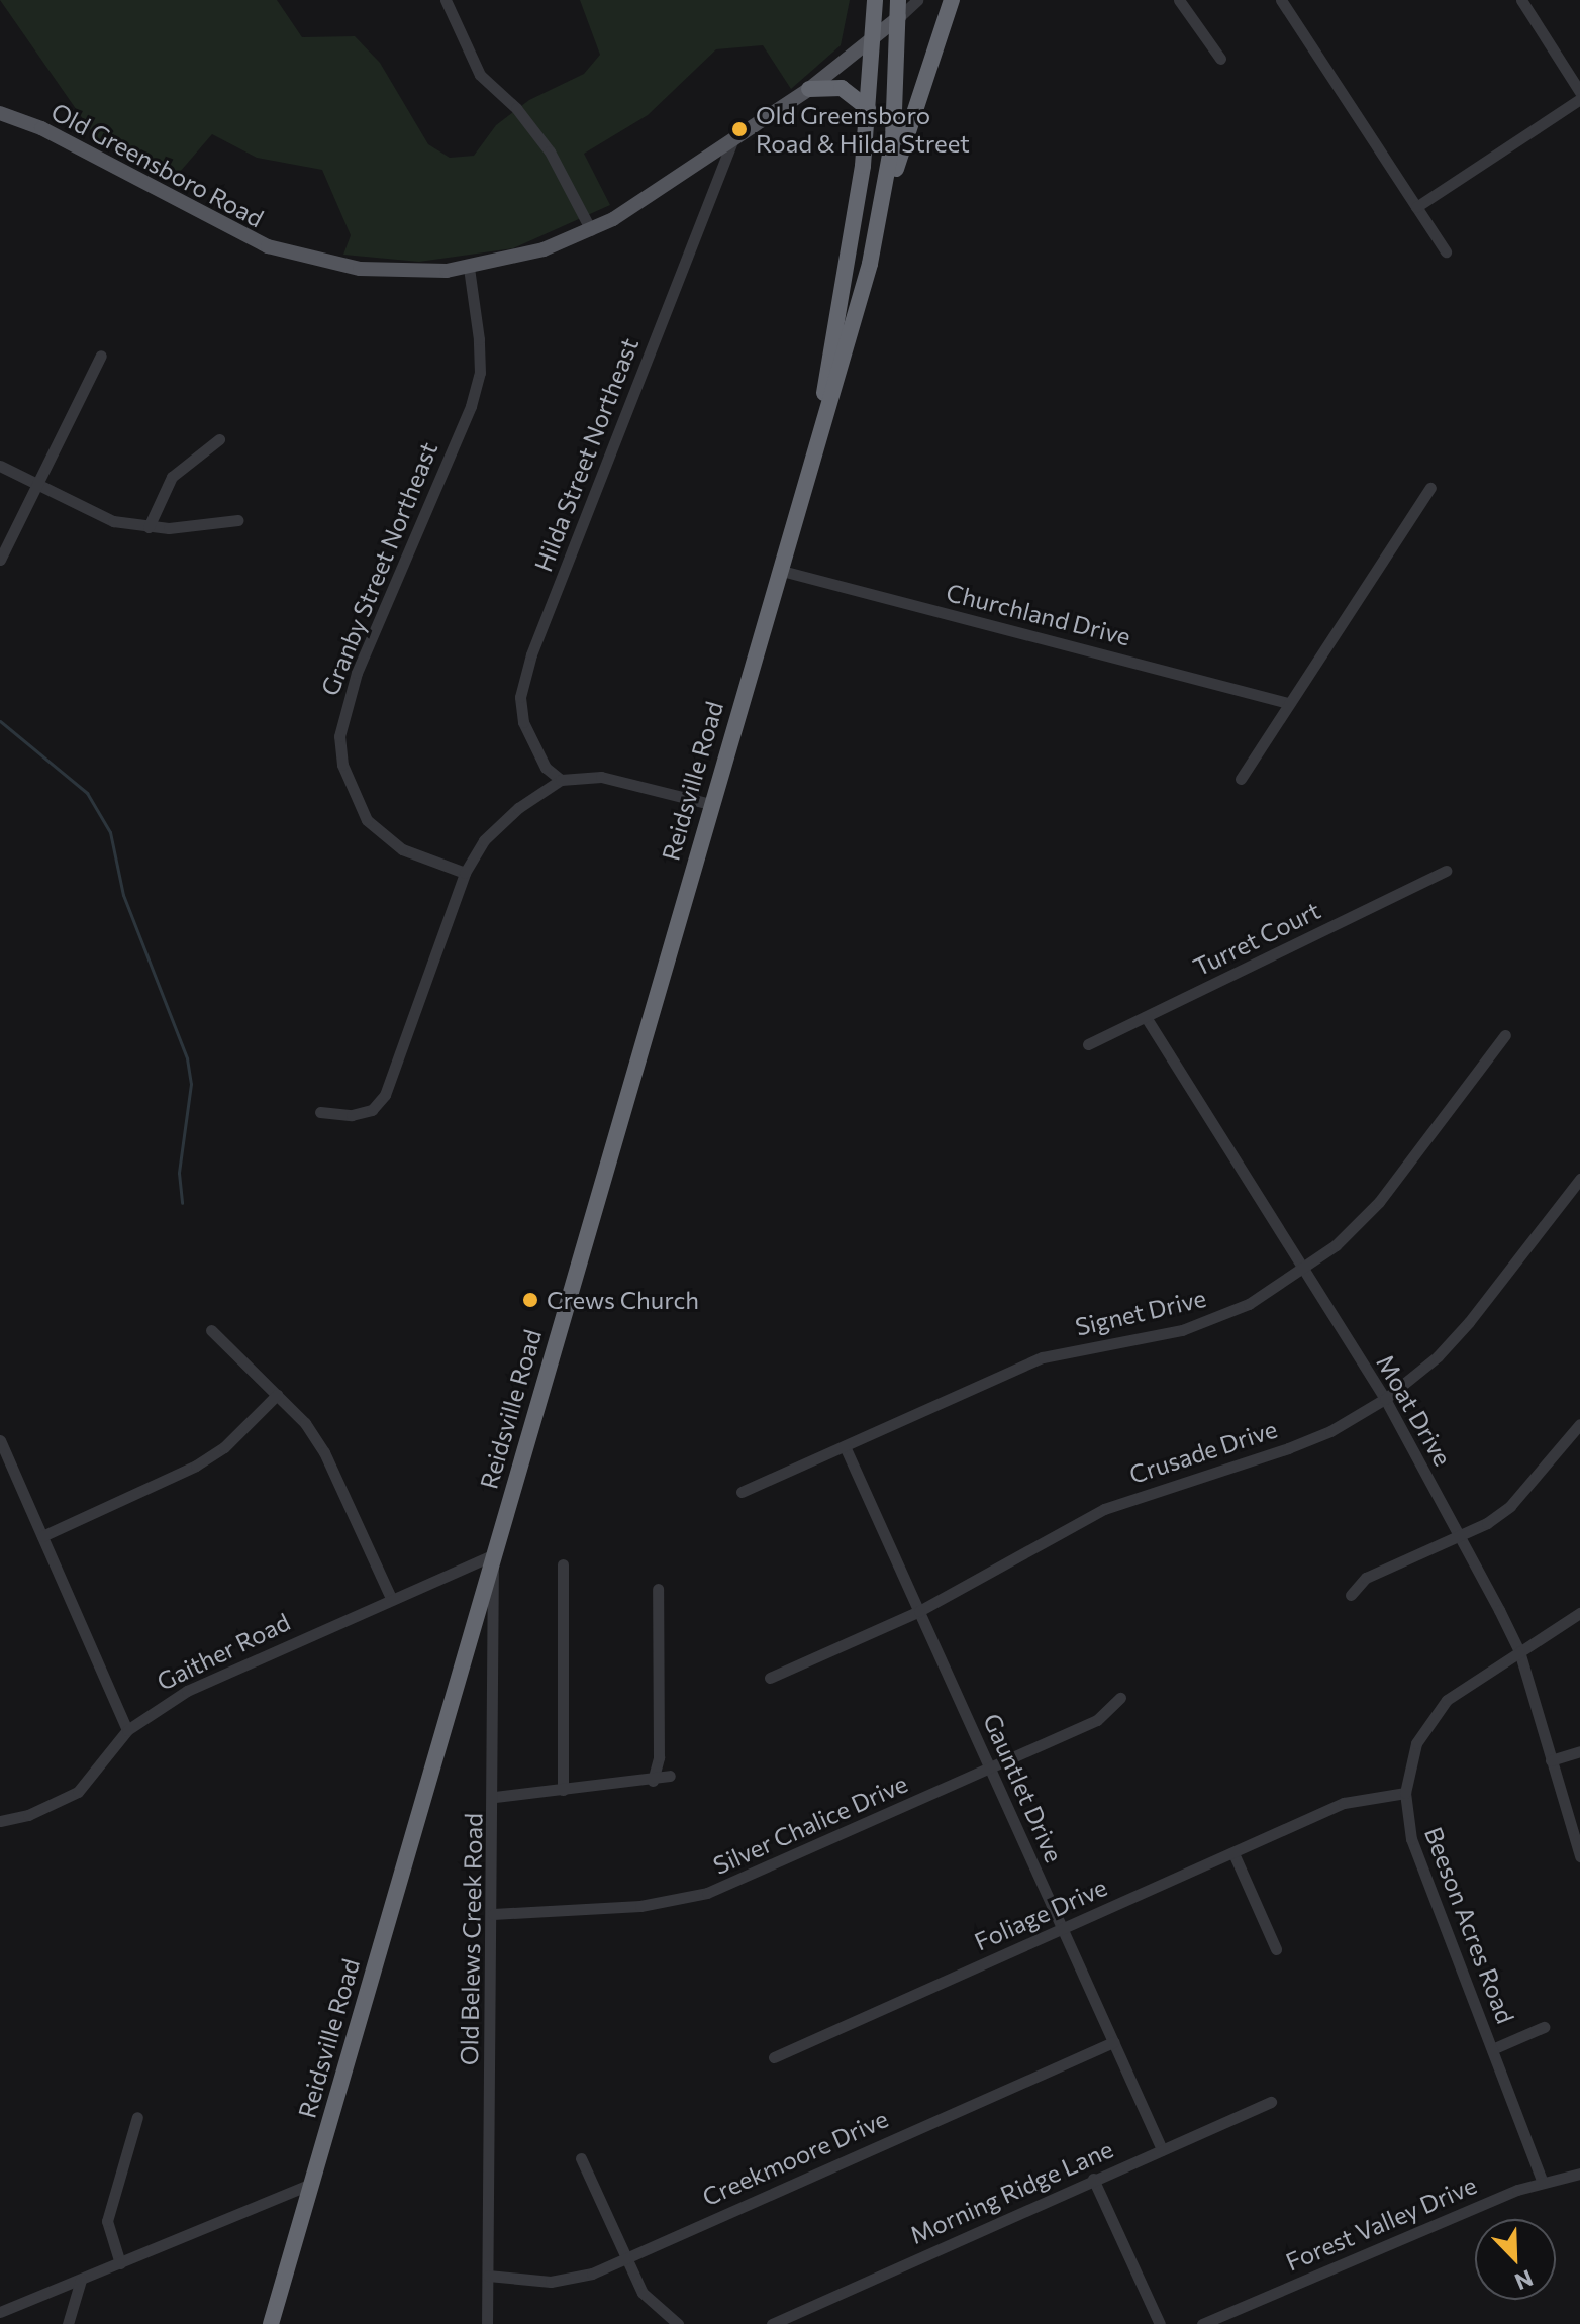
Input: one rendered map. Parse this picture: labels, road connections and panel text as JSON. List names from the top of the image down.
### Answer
{
  "streets": {
    "highway": ["Reidsville Road"],
    "main road": ["Old Greensboro Road"],
    "street": [
      "Hilda Street Northeast",
      "Granby Street Northeast",
      "Churchland Drive",
      "Turret Court",
      "Signet Drive",
      "Moat Drive",
      "Crusade Drive",
      "Gaither Road",
      "Gauntlet Drive",
      "Silver Chalice Drive",
      "Foliage Drive",
      "Beeson Acres Road",
      "Old Belews Creek Road",
      "Creekmoore Drive",
      "Morning Ridge Lane",
      "Forest Valley Drive"
    ]
  },
  "crossings": [
    ["Old Greensboro Road", "Hilda Street Northeast"],
    ["Old Greensboro Road", "Granby Street Northeast"],
    ["Old Greensboro Road", "Reidsville Road"],
    ["Churchland Drive", "Reidsville Road"],
    ["Reidsville Road", "Gaither Road"],
    ["Reidsville Road", "Old Belews Creek Road"],
    ["Turret Court", "Moat Drive"],
    ["Signet Drive", "Moat Drive"],
    ["Signet Drive", "Gauntlet Drive"],
    ["Moat Drive", "Crusade Drive"],
    ["Moat Drive", "Beeson Acres Road"],
    ["Crusade Drive", "Gauntlet Drive"],
    ["Gaither Road", "Old Belews Creek Road"],
    ["Gauntlet Drive", "Silver Chalice Drive"],
    ["Gauntlet Drive", "Foliage Drive"],
    ["Gauntlet Drive", "Creekmoore Drive"],
    ["Gauntlet Drive", "Morning Ridge Lane"],
    ["Silver Chalice Drive", "Old Belews Creek Road"],
    ["Foliage Drive", "Beeson Acres Road"],
    ["Beeson Acres Road", "Forest Valley Drive"],
    ["Old Belews Creek Road", "Creekmoore Drive"]
  ],
  "places": ["Old Greensboro Road & Hilda Street", "Crews Church"],
  "north": "bottom right"
}
